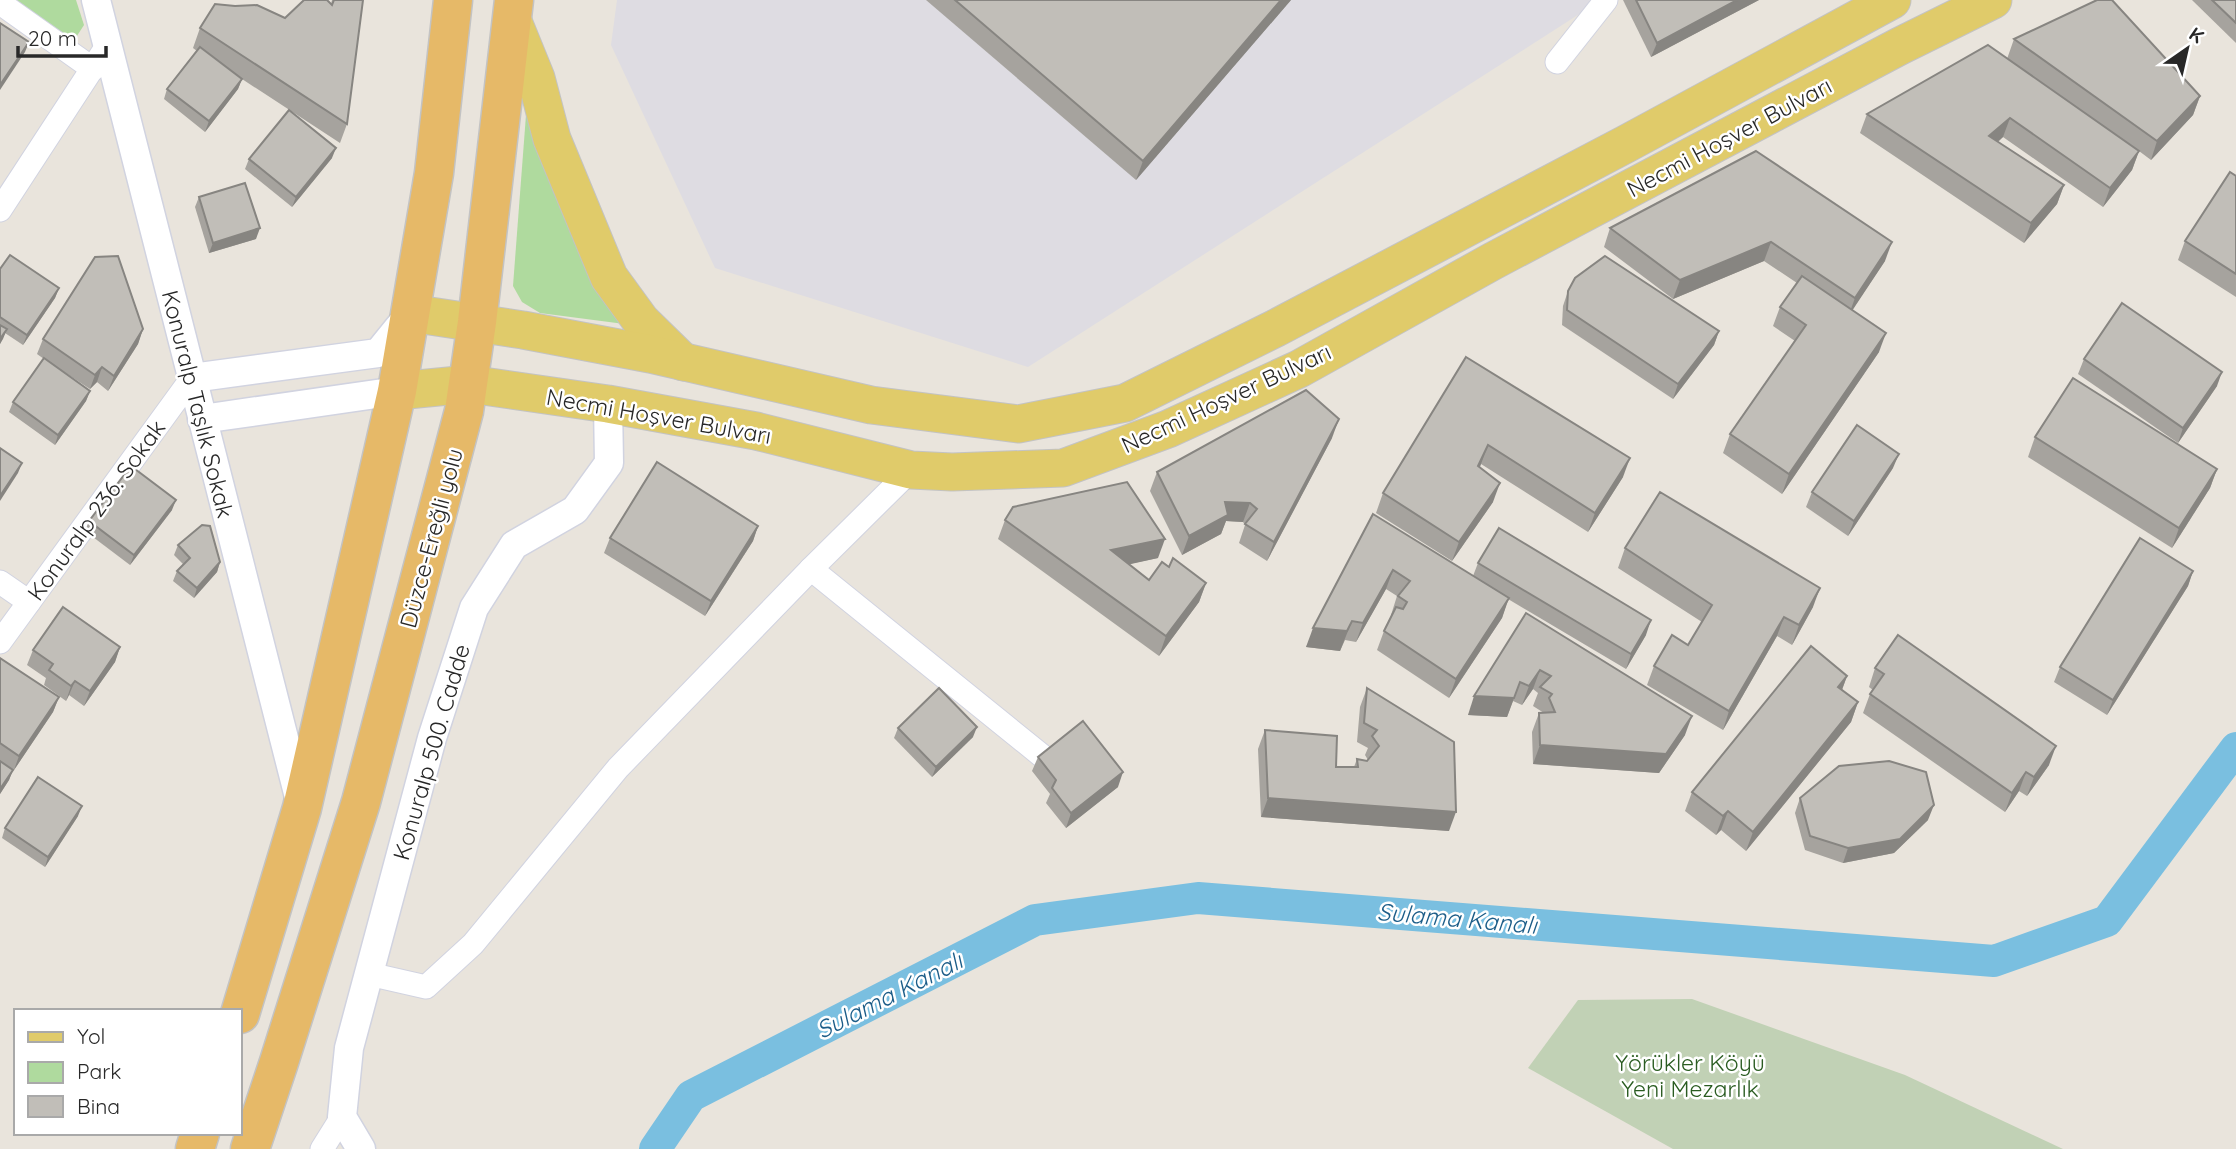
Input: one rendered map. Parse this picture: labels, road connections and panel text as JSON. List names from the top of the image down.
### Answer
{
  "streets": {
    "highway": ["Düzce-Ereğli yolu"],
    "main road": ["Necmi Hoşver Bulvarı"],
    "street": ["Konuralp Taşlık Sokak", "Konuralp 236. Sokak", "Konuralp 500. Cadde"]
  },
  "crossings": [
    ["Necmi Hoşver Bulvarı", "Düzce-Ereğli yolu"],
    ["Necmi Hoşver Bulvarı", "Konuralp 500. Cadde"],
    ["Konuralp Taşlık Sokak", "Konuralp 236. Sokak"]
  ],
  "water": ["Sulama Kanalı"],
  "parks": ["Yörükler Köyü Yeni Mezarlık"],
  "legend": ["Yol", "Park", "Bina"],
  "scale_bar": "20 m",
  "north": "top right"
}
